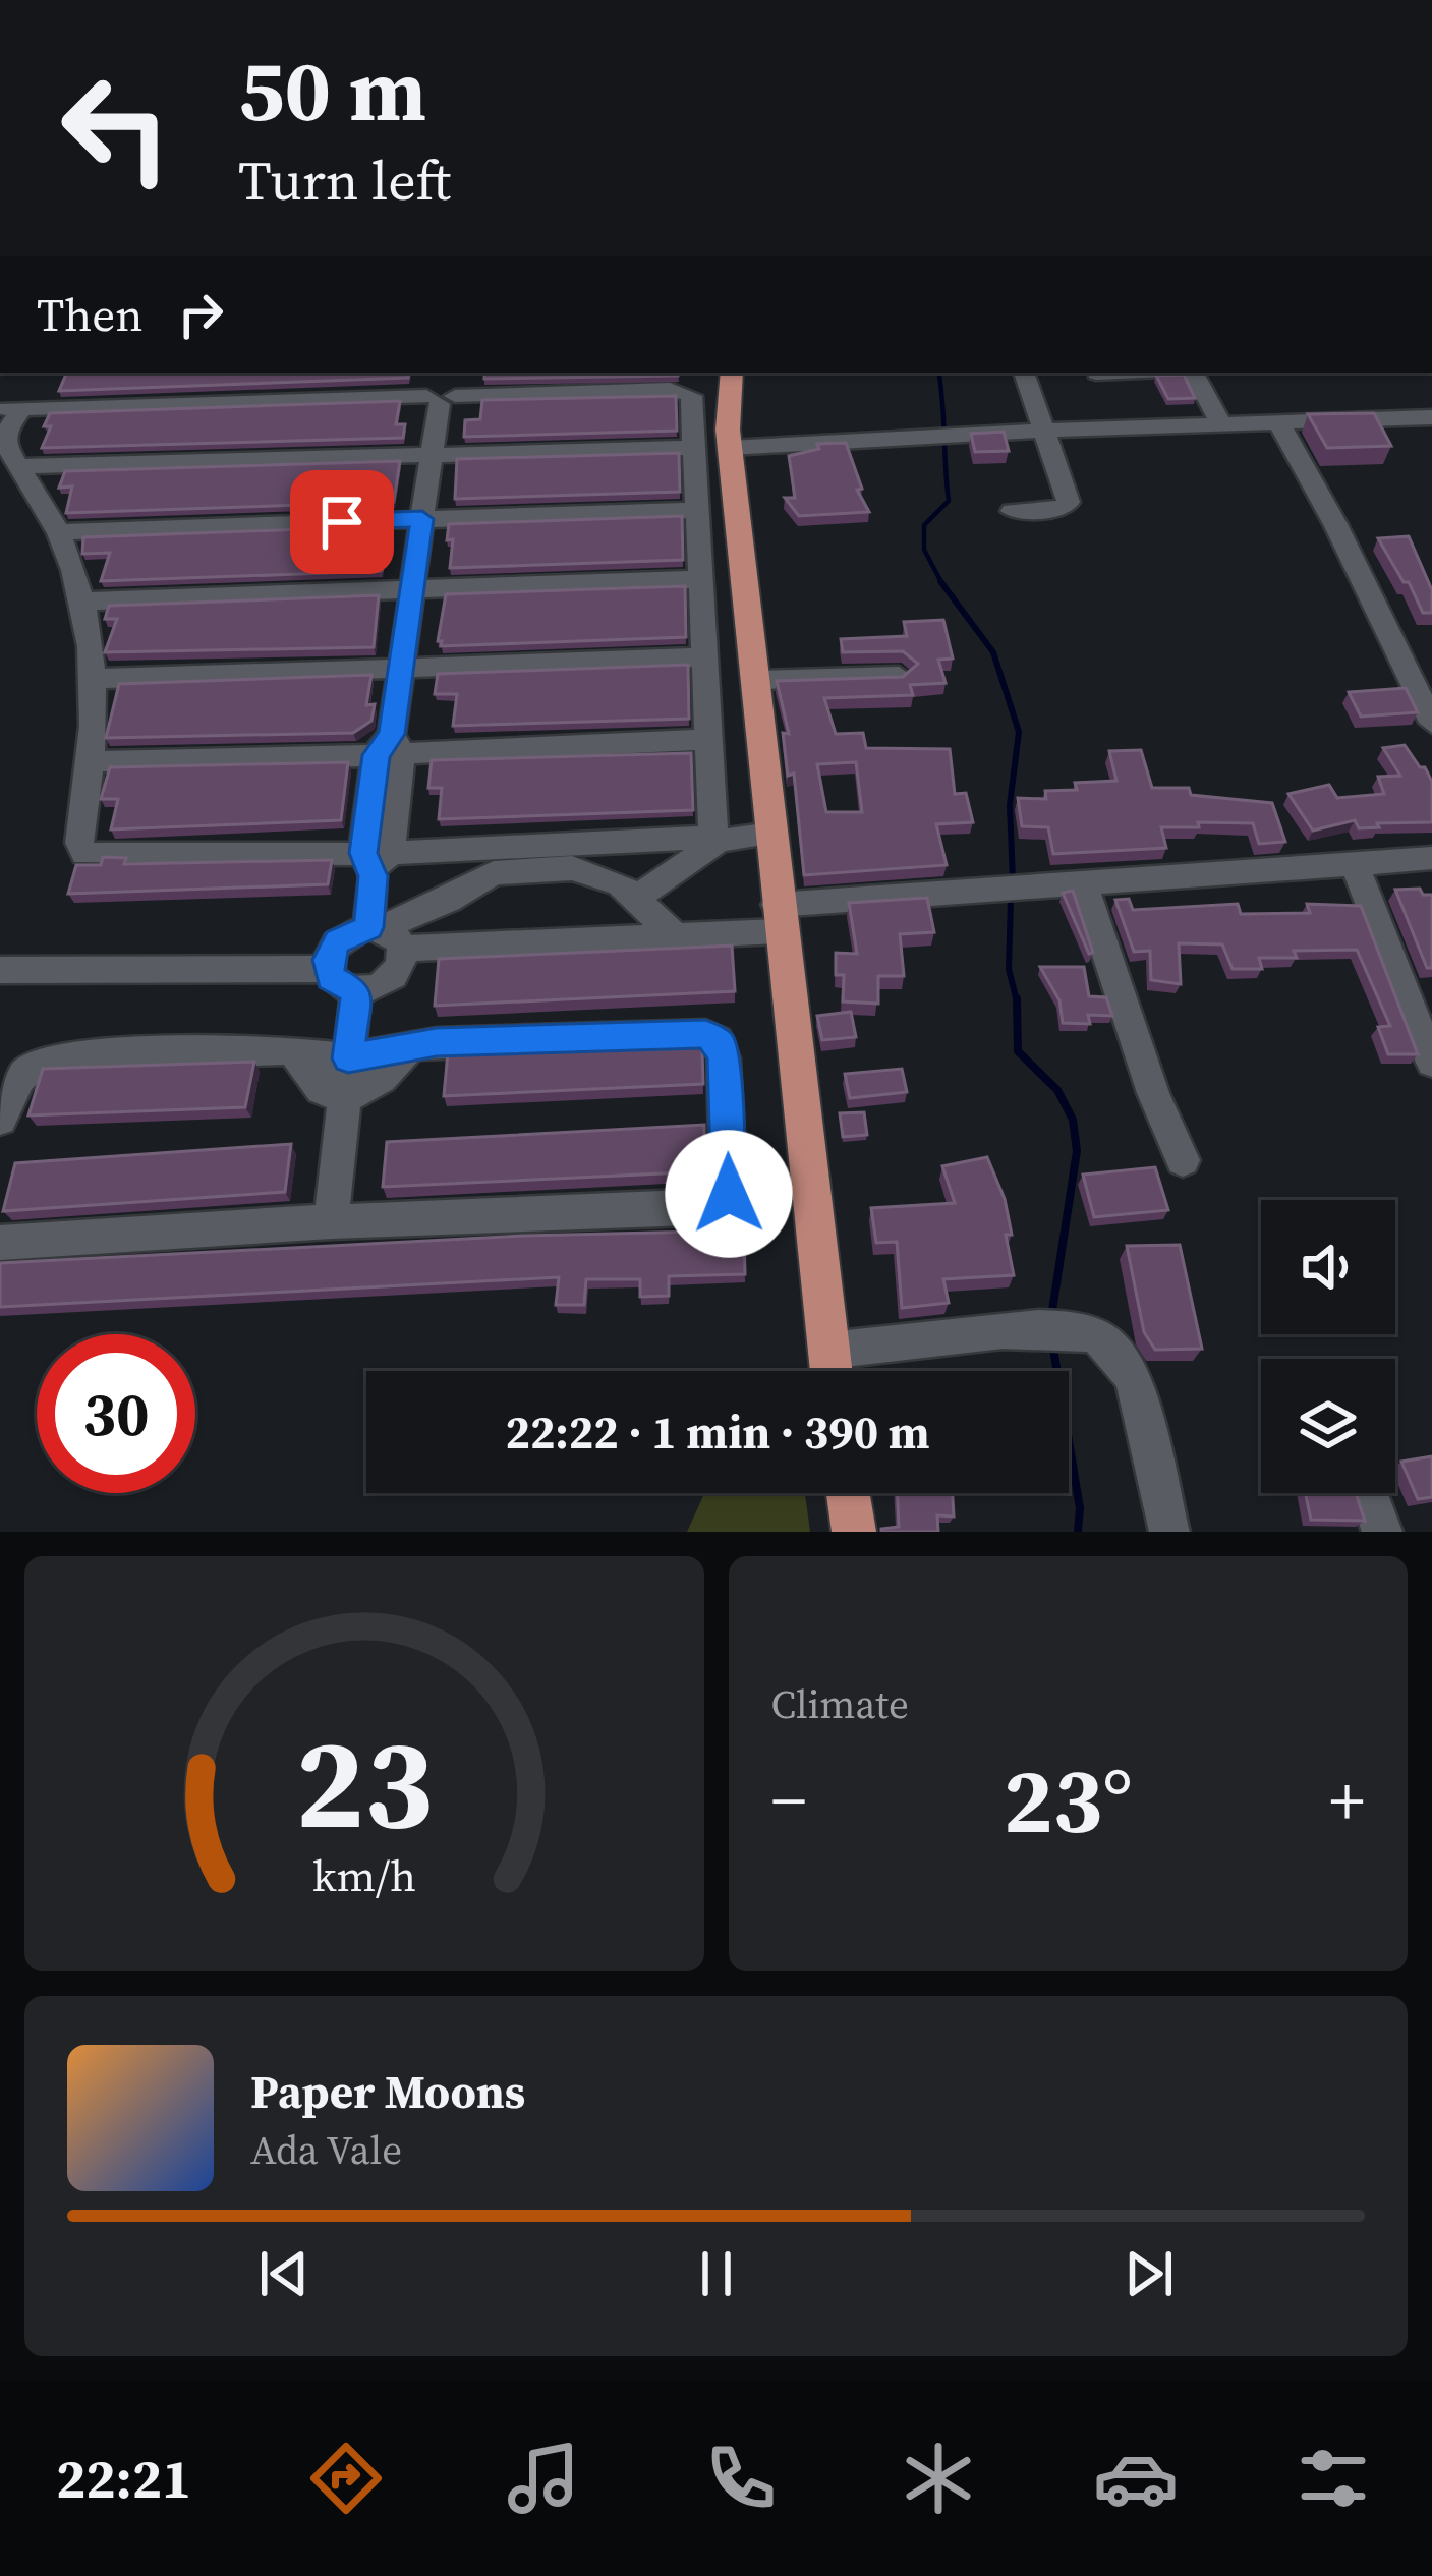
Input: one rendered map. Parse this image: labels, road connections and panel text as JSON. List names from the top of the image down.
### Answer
{
  "page": {
    "turn": ["50 m", "Turn left"],
    "then": "Then",
    "limit": "30",
    "trip": "22:22 · 1 min · 390 m",
    "tile": "Climate",
    "heat": ["−", "23°", "+"],
    "song": ["Paper Moons", "Ada Vale"],
    "tabs": "22:21",
    "gauge": ["23", "km/h"]
  }
}
